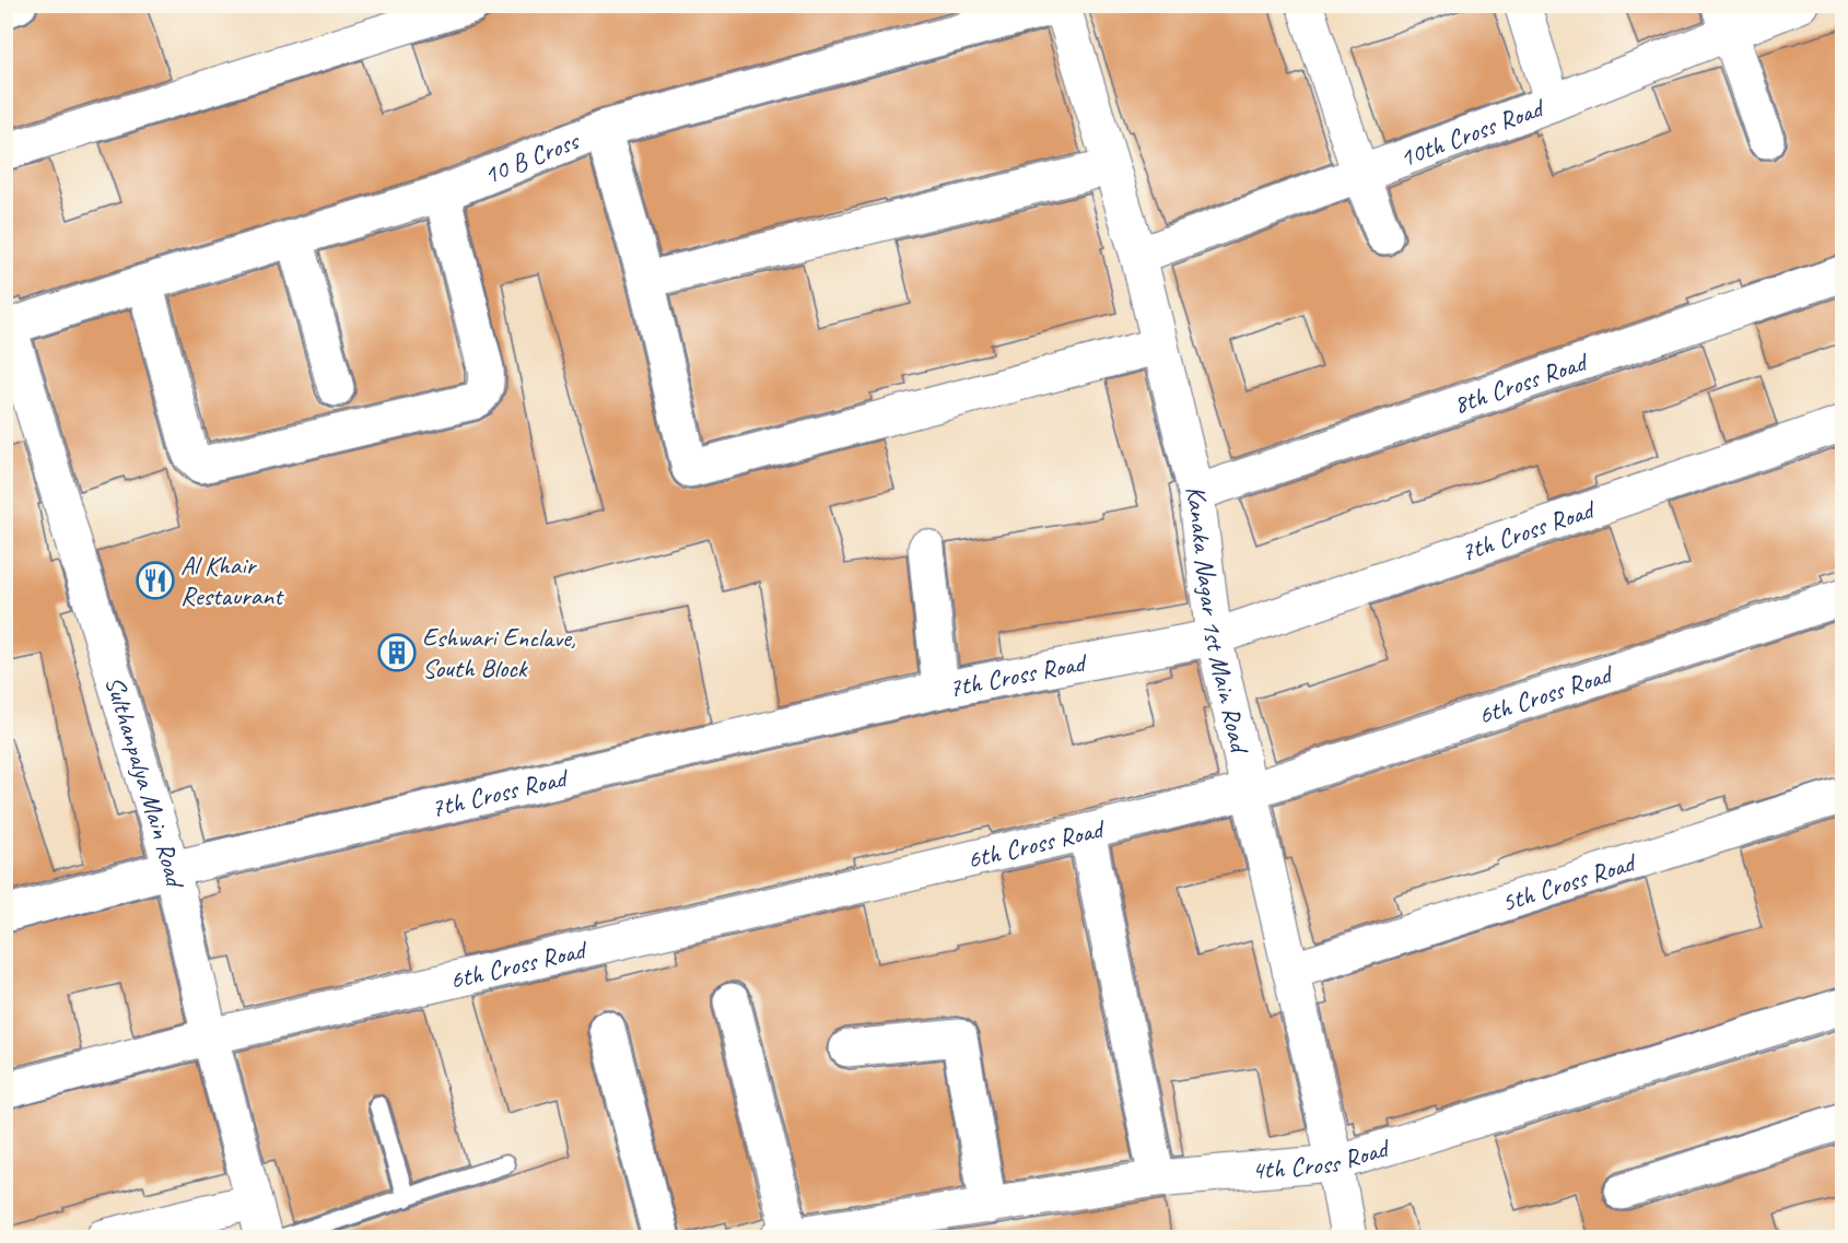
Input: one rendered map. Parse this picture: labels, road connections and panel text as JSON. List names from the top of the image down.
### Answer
{
  "streets": {
    "street": [
      "10th Cross Road",
      "10 B Cross",
      "8th Cross Road",
      "7th Cross Road",
      "Kanaka Nagar 1st Main Road",
      "6th Cross Road",
      "Sulthanpalya Main Road",
      "5th Cross Road",
      "4th Cross Road"
    ]
  },
  "crossings": [
    ["10th Cross Road", "Kanaka Nagar 1st Main Road"],
    ["10 B Cross", "Kanaka Nagar 1st Main Road"],
    ["10 B Cross", "Sulthanpalya Main Road"],
    ["8th Cross Road", "Kanaka Nagar 1st Main Road"],
    ["7th Cross Road", "Kanaka Nagar 1st Main Road"],
    ["7th Cross Road", "Sulthanpalya Main Road"],
    ["Kanaka Nagar 1st Main Road", "6th Cross Road"],
    ["Kanaka Nagar 1st Main Road", "5th Cross Road"],
    ["Kanaka Nagar 1st Main Road", "4th Cross Road"],
    ["6th Cross Road", "Sulthanpalya Main Road"]
  ],
  "places": {
    "restaurant": ["Al Khair Restaurant"],
    "building": ["Eshwari Enclave, South Block"]
  }
}
